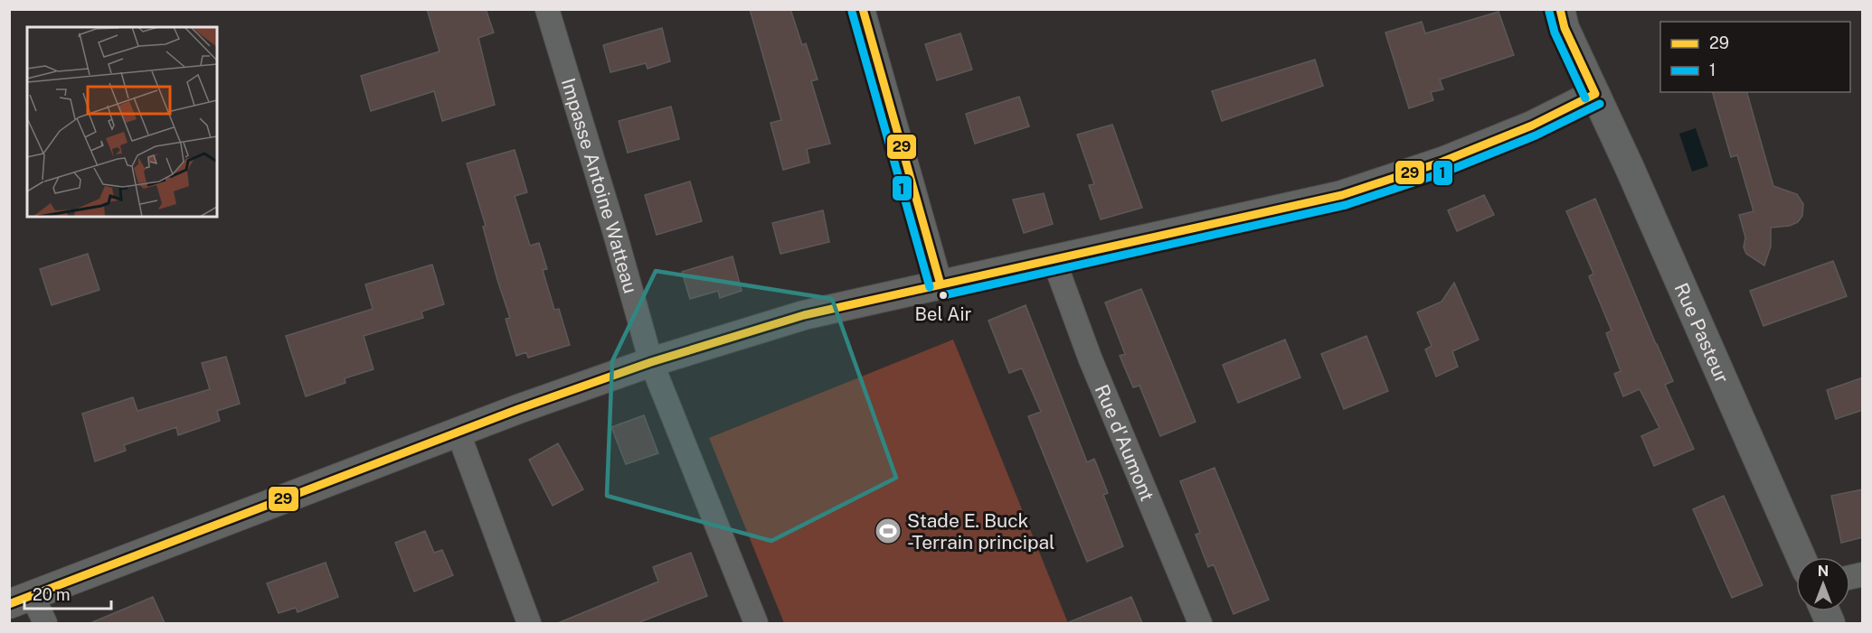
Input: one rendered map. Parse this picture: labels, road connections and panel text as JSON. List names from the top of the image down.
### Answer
{
  "streets": {
    "street": ["Impasse Antoine Watteau", "Rue Pasteur", "Rue d'Aumont"]
  },
  "places": {
    "other": ["Bel Air"],
    "sports": ["Stade E. Buck -Terrain principal"]
  },
  "lines": ["transit line 29", "transit line 1"],
  "legend": ["29", "1"],
  "scale_bar": "20 m",
  "north": "top"
}
